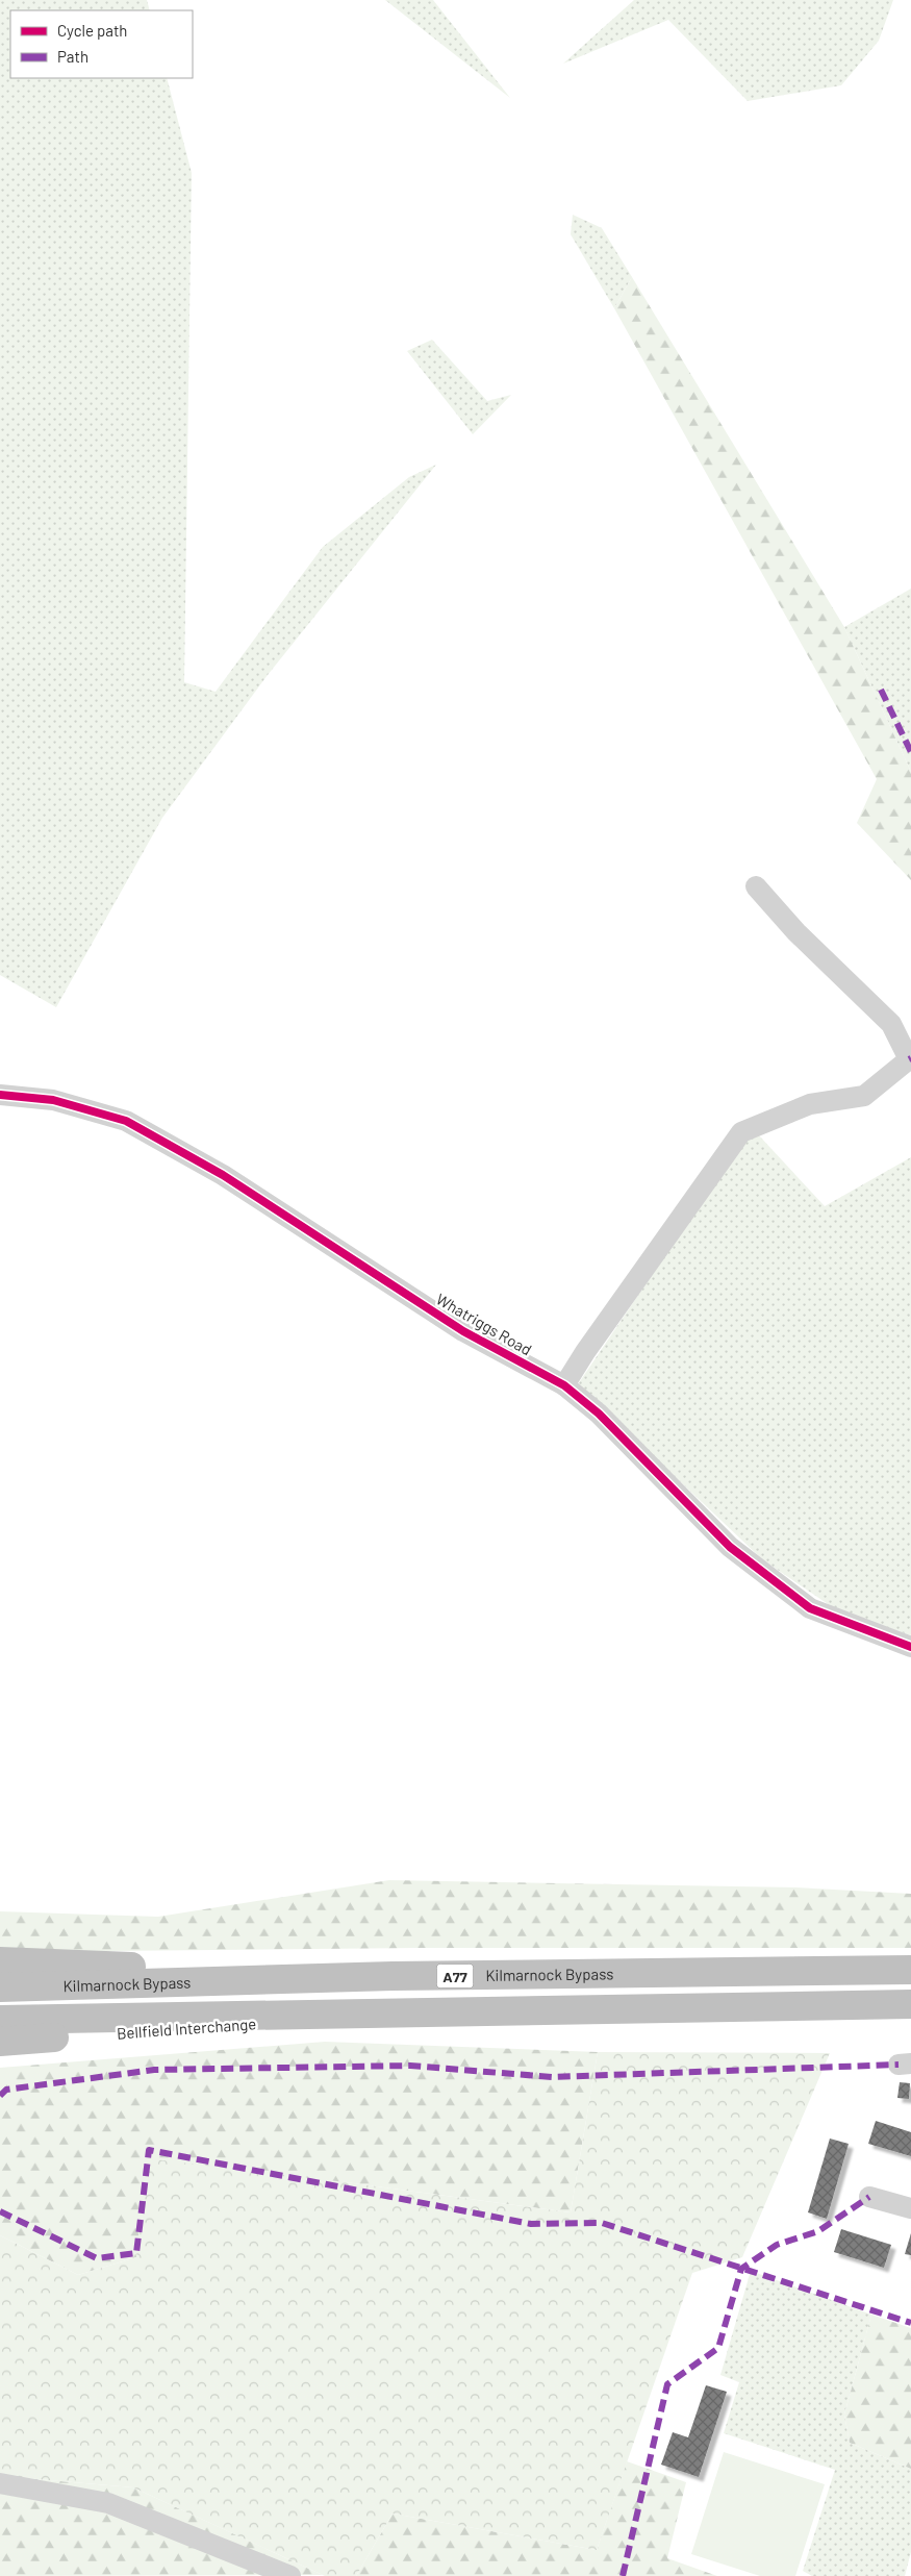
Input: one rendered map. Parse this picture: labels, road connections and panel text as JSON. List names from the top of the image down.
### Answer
{
  "streets": {
    "highway": ["Kilmarnock Bypass", "A77", "Bellfield Interchange"],
    "street": ["Whatriggs Road"]
  },
  "crossings": [
    ["Kilmarnock Bypass", "A77"]
  ],
  "legend": ["Cycle path", "Path"]
}
